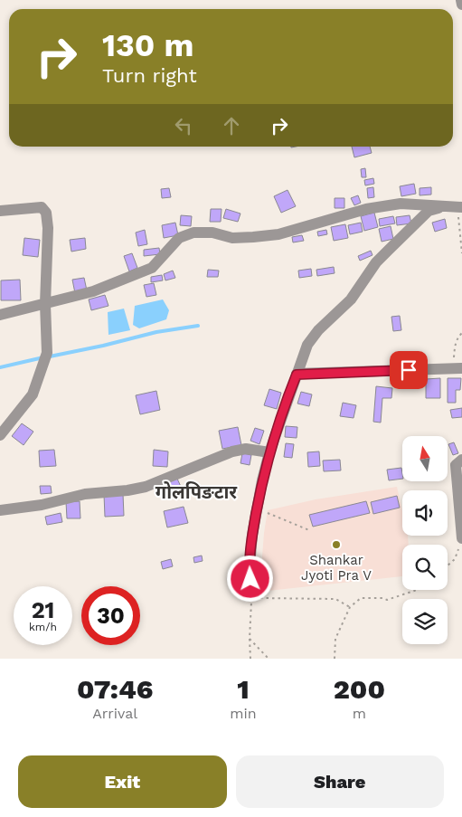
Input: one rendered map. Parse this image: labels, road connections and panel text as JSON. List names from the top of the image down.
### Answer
{
  "districts": ["गोलपिङटार"],
  "places": ["Shankar Jyoti Pra V"],
  "north": "top",
  "page": {
    "turn": ["130 m", "Turn right"],
    "speed": "21 km/h",
    "limit": "30",
    "eta": [
      "07:46",
      "Arrival",
      "1",
      "min",
      "200",
      "m"
    ],
    "buttons": ["Exit", "Share"]
  }
}
